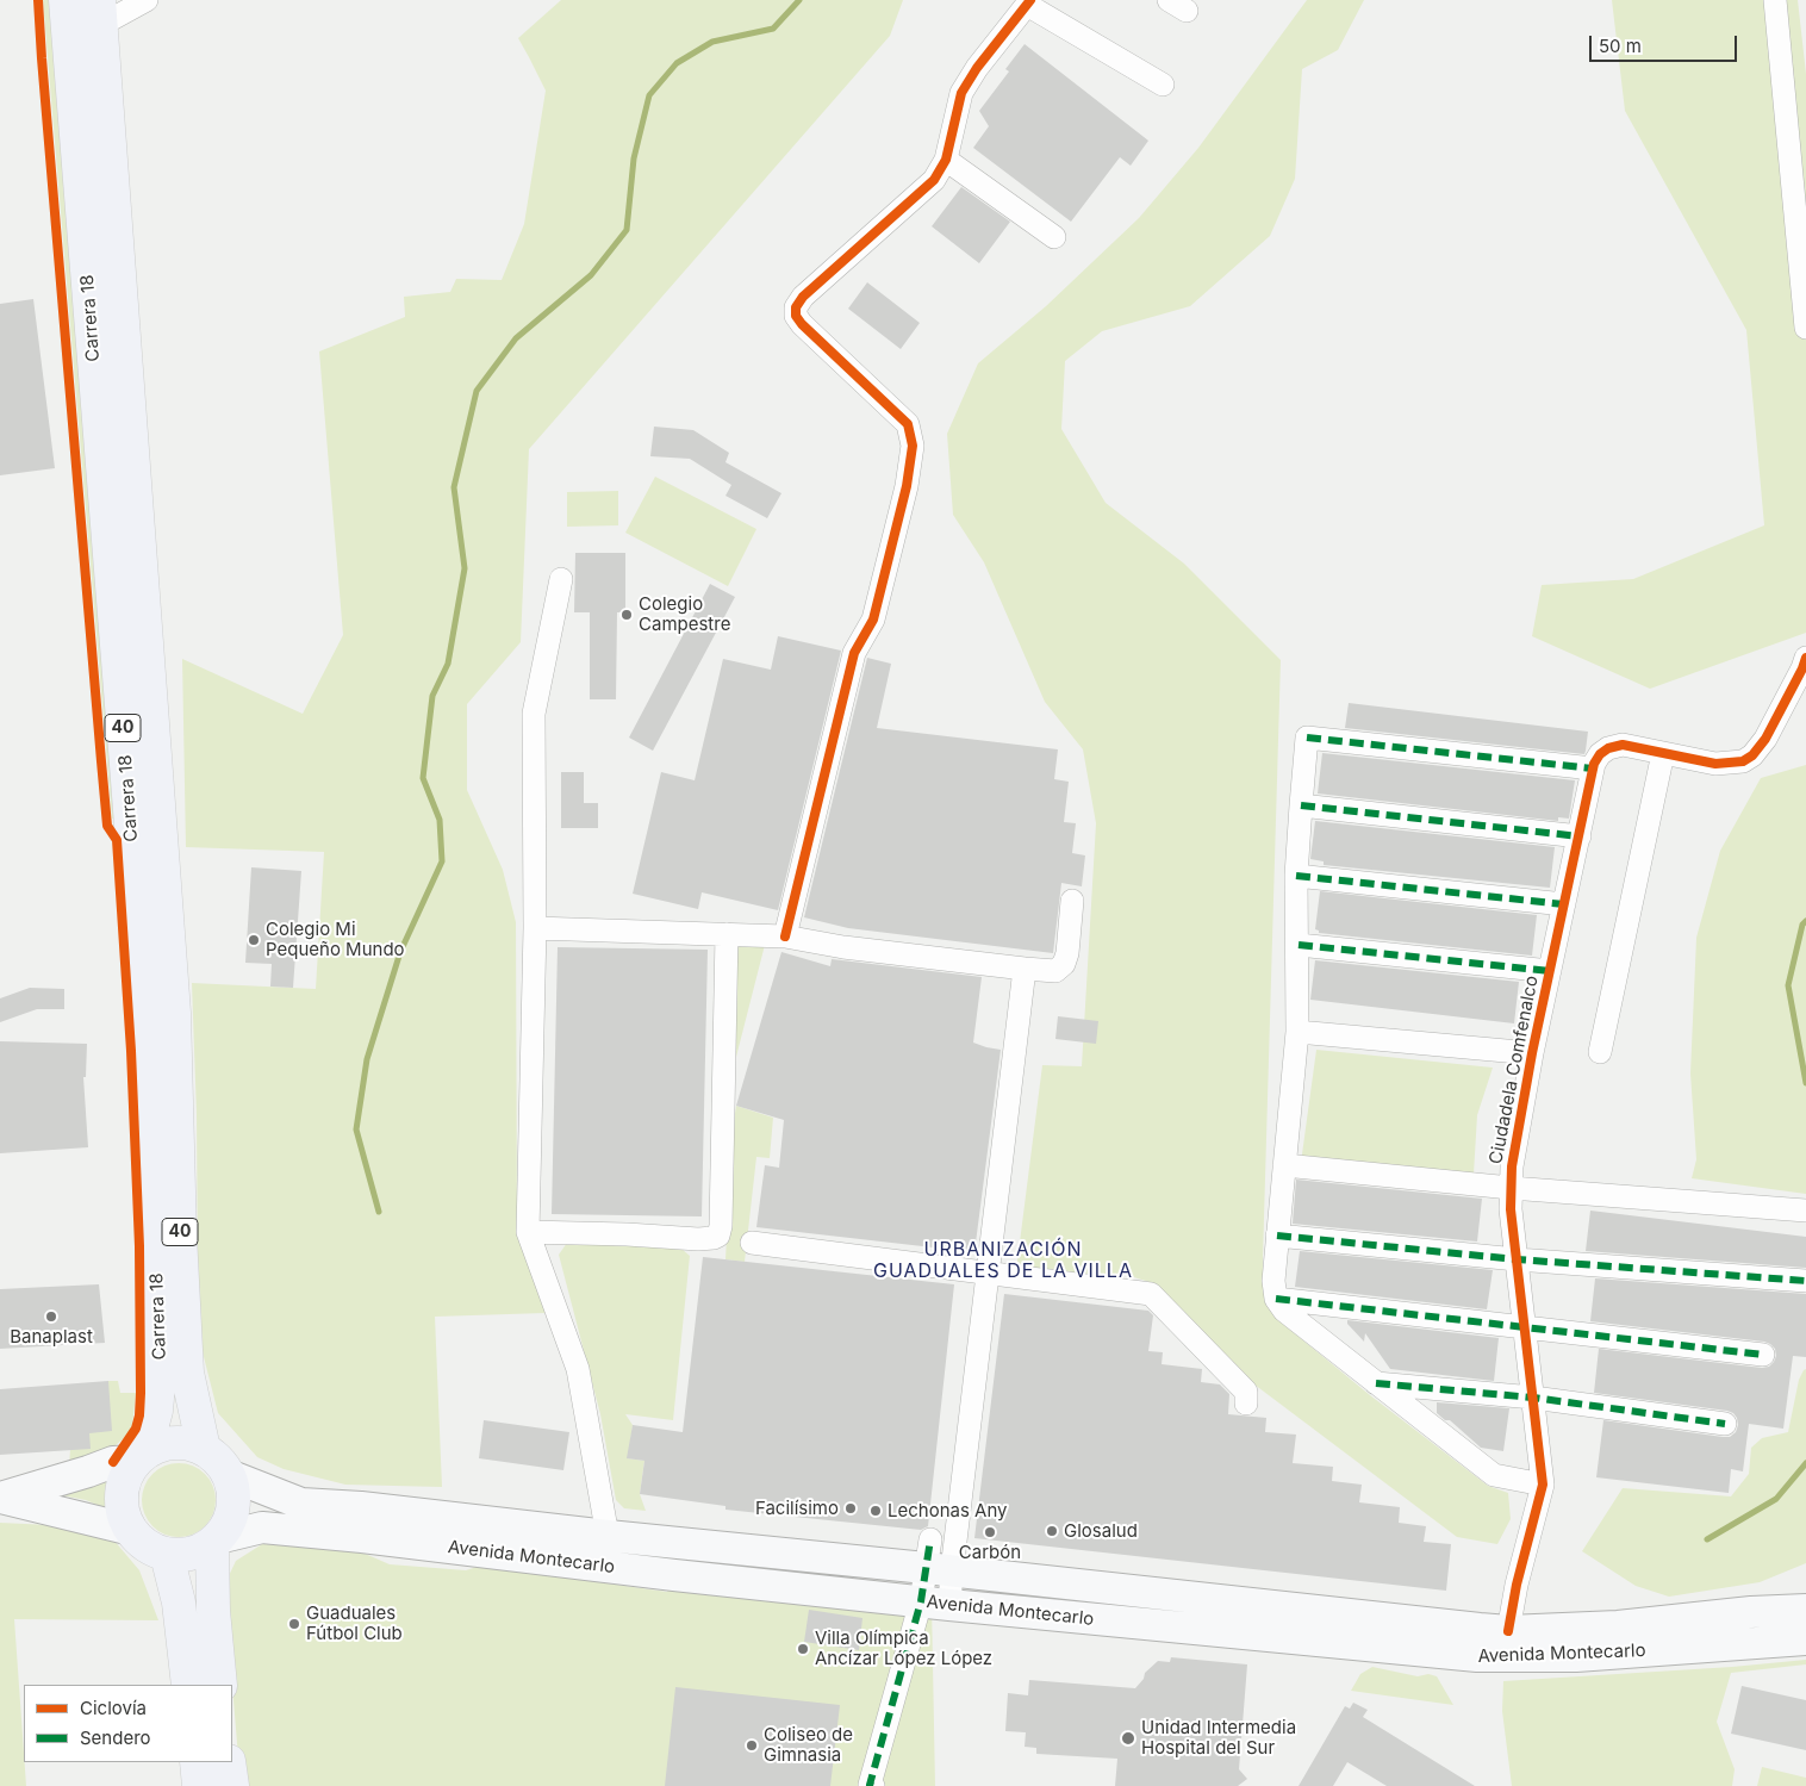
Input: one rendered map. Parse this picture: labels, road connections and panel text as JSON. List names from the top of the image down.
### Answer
{
  "streets": {
    "main road": ["Carrera 18", "40", "Avenida Montecarlo"],
    "street": ["Ciudadela Comfenalco"]
  },
  "crossings": [
    ["Carrera 18", "40"],
    ["Carrera 18", "Avenida Montecarlo"],
    ["40", "Avenida Montecarlo"],
    ["Ciudadela Comfenalco", "Avenida Montecarlo"]
  ],
  "districts": ["URBANIZACIÓN GUADUALES DE LA VILLA"],
  "places": [
    "Colegio Campestre",
    "Colegio Mi Pequeño Mundo",
    "Banaplast",
    "Facilísimo",
    "Lechonas Any",
    "Glosalud",
    "Carbón",
    "Guaduales Fútbol Club",
    "Villa Olímpica Ancízar López López",
    "Unidad Intermedia Hospital del Sur",
    "Coliseo de Gimnasia"
  ],
  "legend": ["Ciclovía", "Sendero"],
  "scale_bar": "50 m"
}
